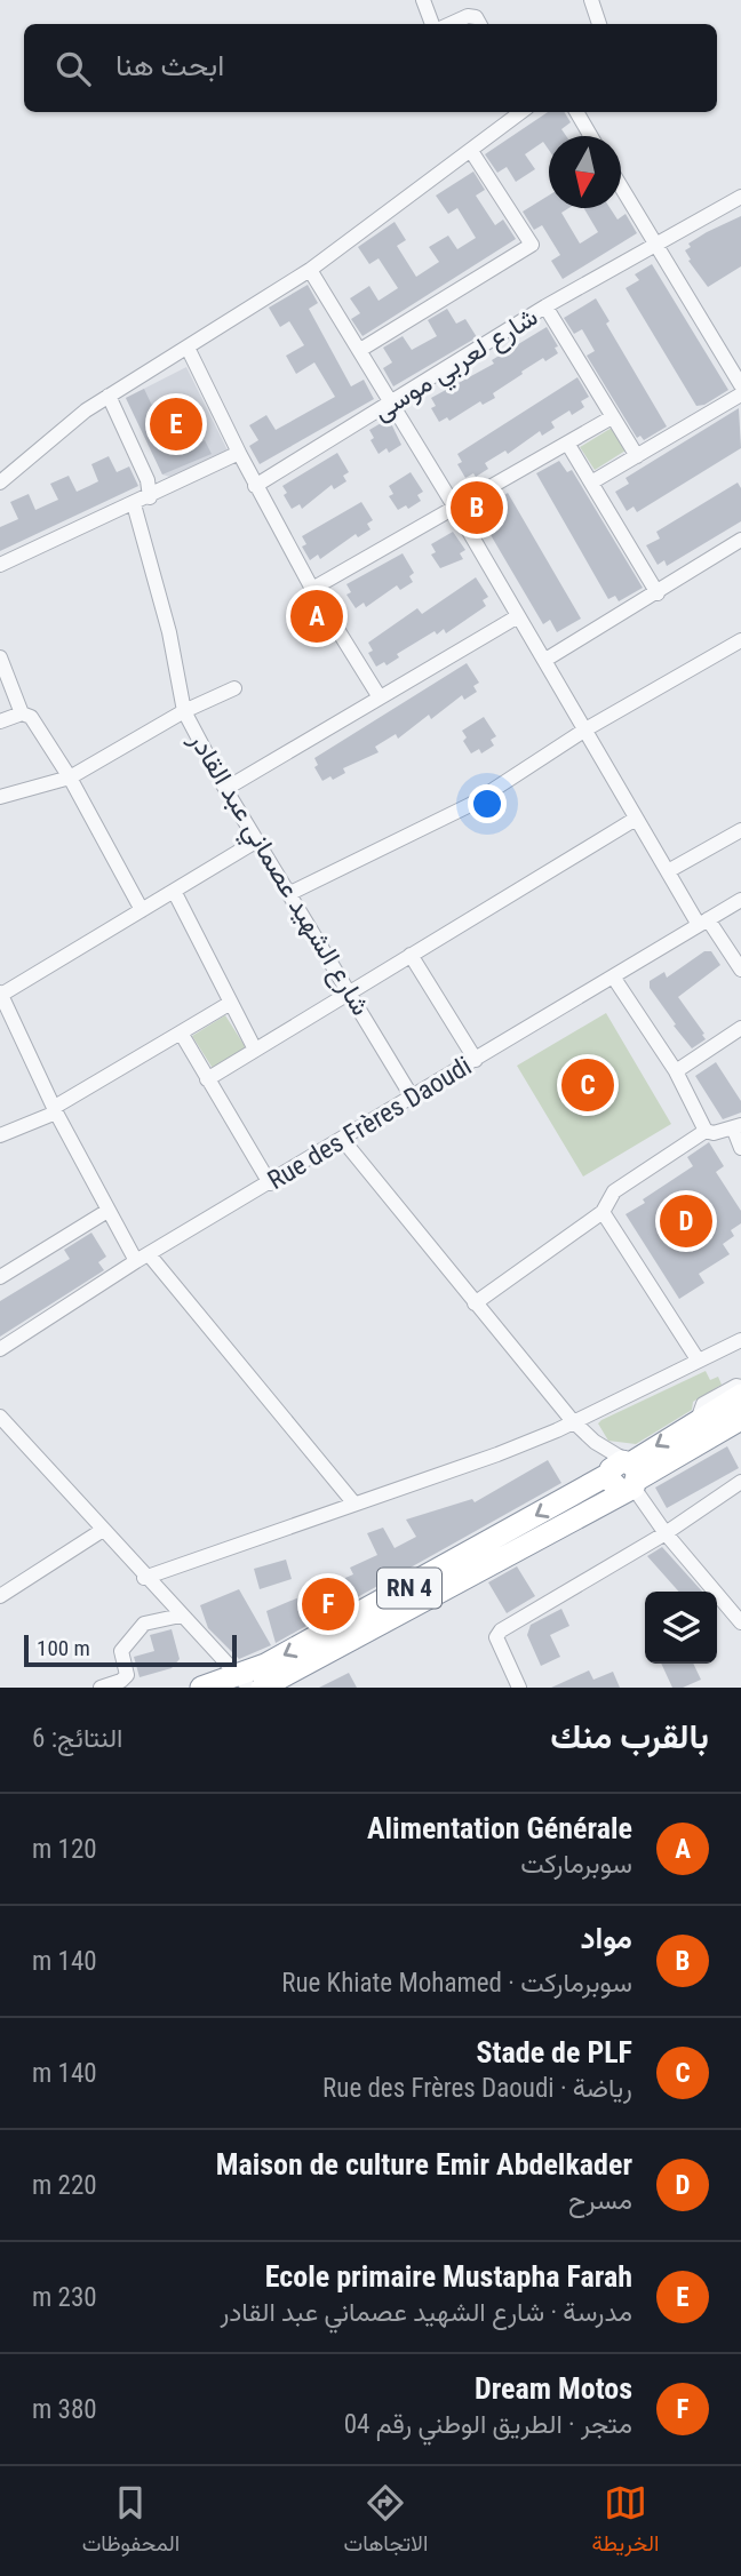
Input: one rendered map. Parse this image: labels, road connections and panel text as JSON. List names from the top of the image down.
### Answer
{
  "streets": {
    "highway": ["RN 4"],
    "street": ["شارع لعربي موسى", "شارع الشهيد عصماني عبد القادر", "Rue des Frères Daoudi"]
  },
  "crossings": [
    ["شارع الشهيد عصماني عبد القادر", "Rue des Frères Daoudi"]
  ],
  "scale_bar": "100 m",
  "north": "bottom",
  "page": {
    "search": "ابحث هنا",
    "pins": [
      "E",
      "B",
      "A",
      "C",
      "D",
      "F"
    ],
    "scale": "100 m",
    "heading": ["بالقرب منك", "النتائج: 6"],
    "list": [
      {
        "mark": "A",
        "name": "Alimentation Générale",
        "note": "سوبرماركت",
        "value": "120 m"
      },
      {
        "mark": "B",
        "name": "مواد",
        "note": "سوبرماركت · Rue Khiate Mohamed",
        "value": "140 m"
      },
      {
        "mark": "C",
        "name": "Stade de PLF",
        "note": "رياضة · Rue des Frères Daoudi",
        "value": "140 m"
      },
      {
        "mark": "D",
        "name": "Maison de culture Emir Abdelkader",
        "note": "مسرح",
        "value": "220 m"
      },
      {
        "mark": "E",
        "name": "Ecole primaire Mustapha Farah",
        "note": "مدرسة · شارع الشهيد عصماني عبد القادر",
        "value": "230 m"
      },
      {
        "mark": "F",
        "name": "Dream Motos",
        "note": "متجر · الطريق الوطني رقم 04",
        "value": "380 m"
      }
    ],
    "nav": ["الخريطة", "الاتجاهات", "المحفوظات"]
  }
}
